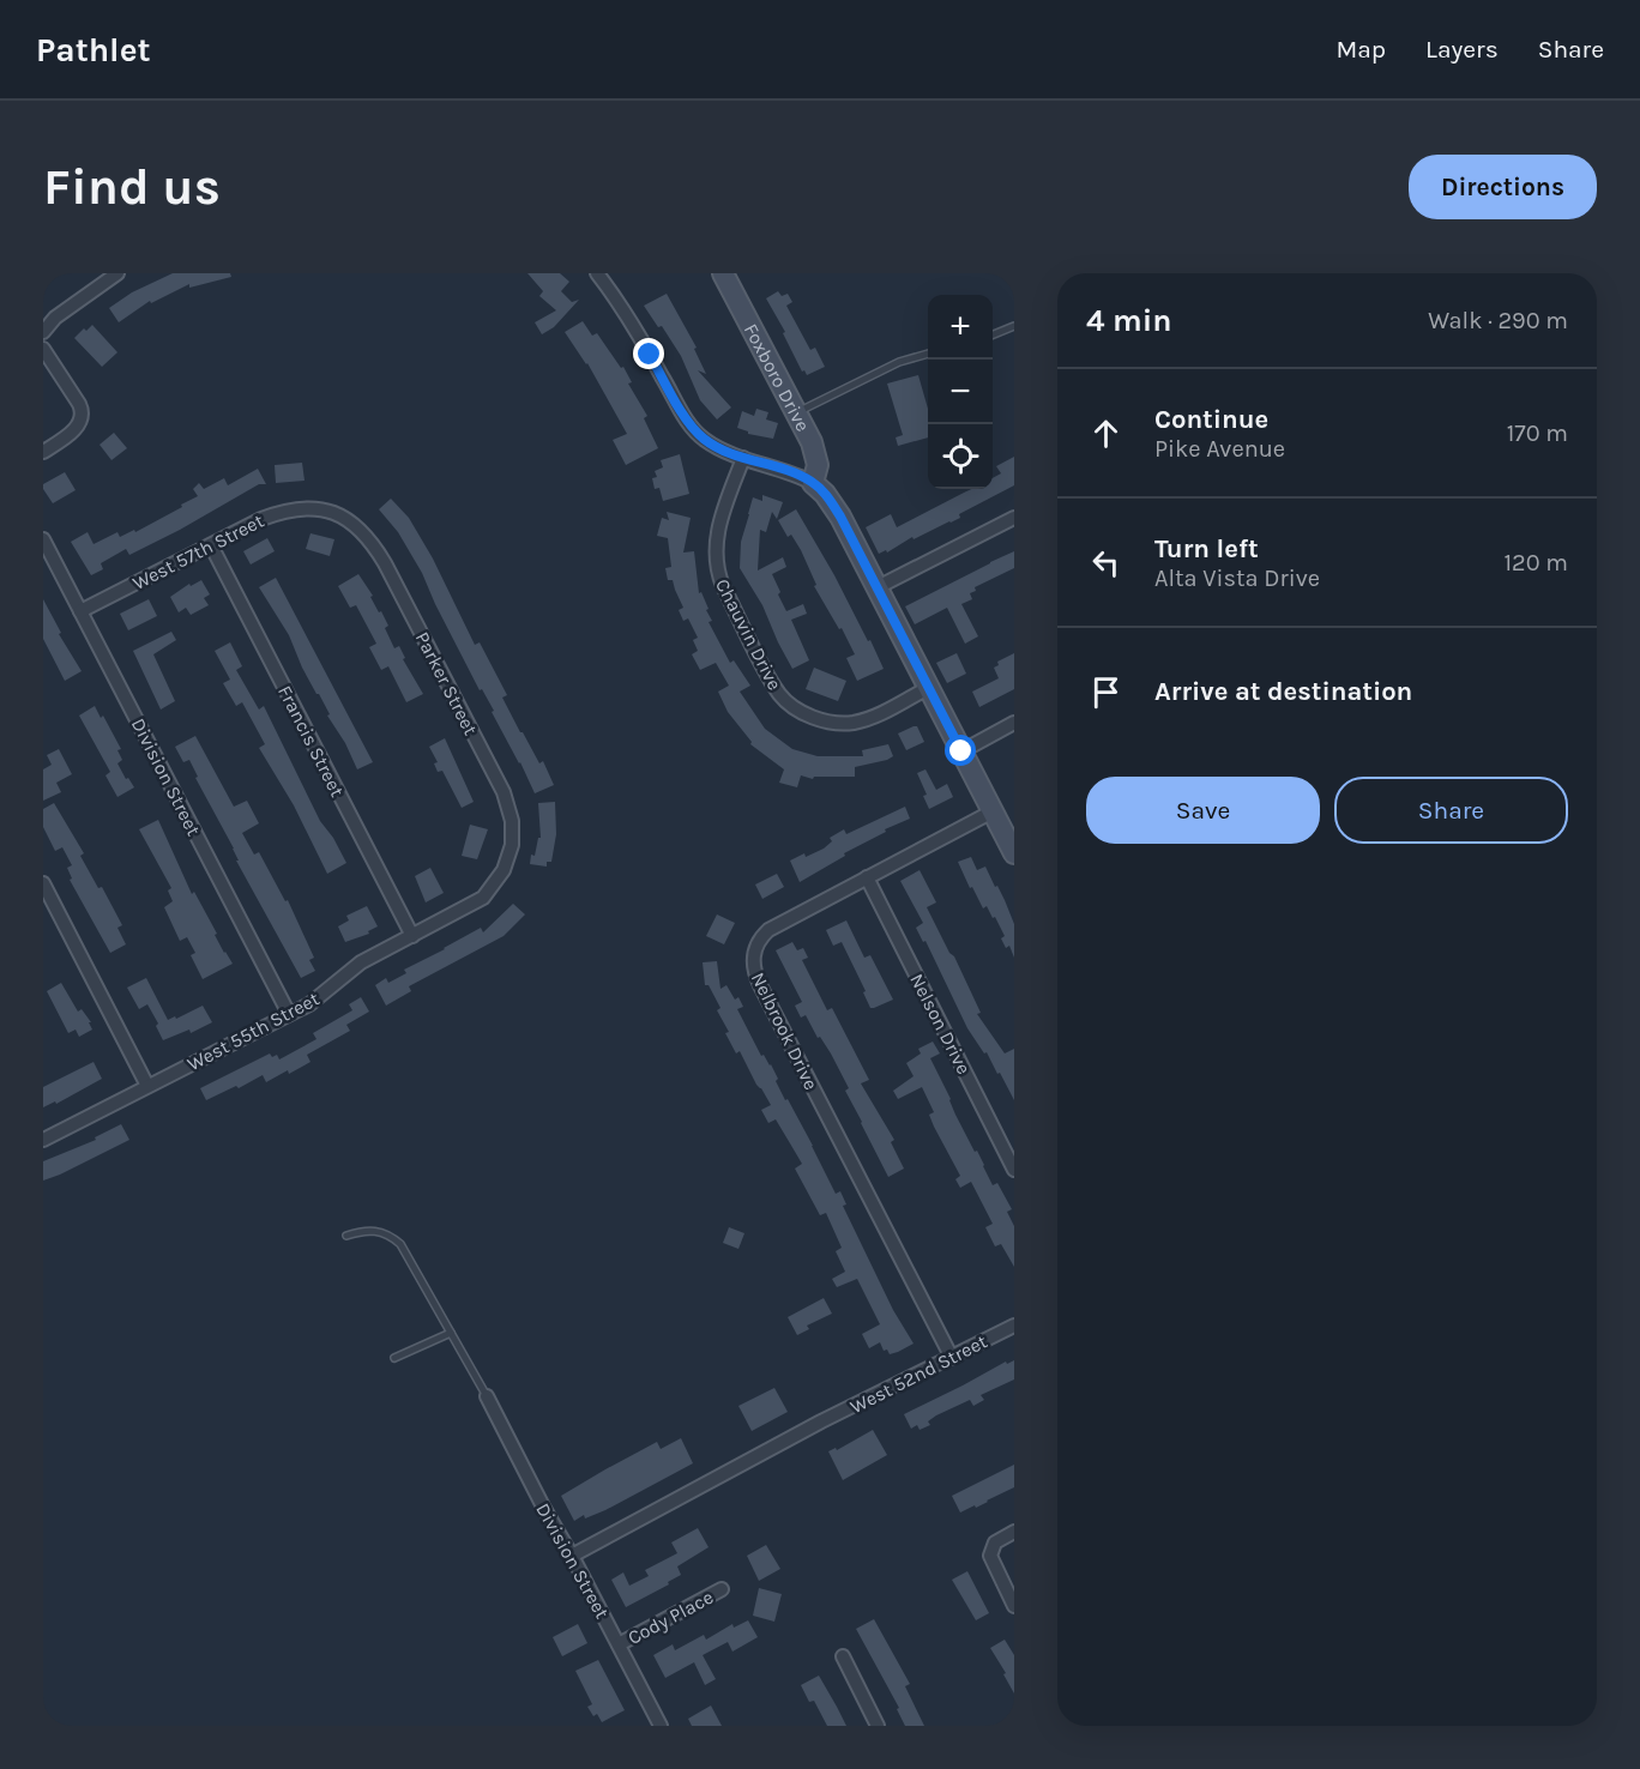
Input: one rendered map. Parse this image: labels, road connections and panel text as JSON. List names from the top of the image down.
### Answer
{
  "streets": {
    "street": [
      "Foxboro Drive",
      "West 57th Street",
      "Chauvin Drive",
      "Parker Street",
      "Francis Street",
      "Division Street",
      "Nelson Drive",
      "West 55th Street",
      "Nelbrook Drive",
      "West 52nd Street",
      "Cody Place"
    ]
  },
  "crossings": [
    ["West 57th Street", "Parker Street"],
    ["West 57th Street", "Francis Street"],
    ["West 57th Street", "Division Street"],
    ["Parker Street", "West 55th Street"],
    ["Francis Street", "West 55th Street"],
    ["Division Street", "West 55th Street"],
    ["Division Street", "West 52nd Street"],
    ["Division Street", "Cody Place"],
    ["Nelson Drive", "Nelbrook Drive"],
    ["Nelbrook Drive", "West 52nd Street"]
  ],
  "page": {
    "header": "Pathlet",
    "nav": ["Map", "Layers", "Share"],
    "buttons": [
      "Directions",
      ["Save", "Share"]
    ],
    "title": "Find us",
    "heading": ["4 min", "Walk · 290 m"],
    "map_buttons": ["+", "−"],
    "list": [
      ["Continue", "Pike Avenue", "170 m"],
      ["Turn left", "Alta Vista Drive", "120 m"],
      "Arrive at destination"
    ]
  }
}
